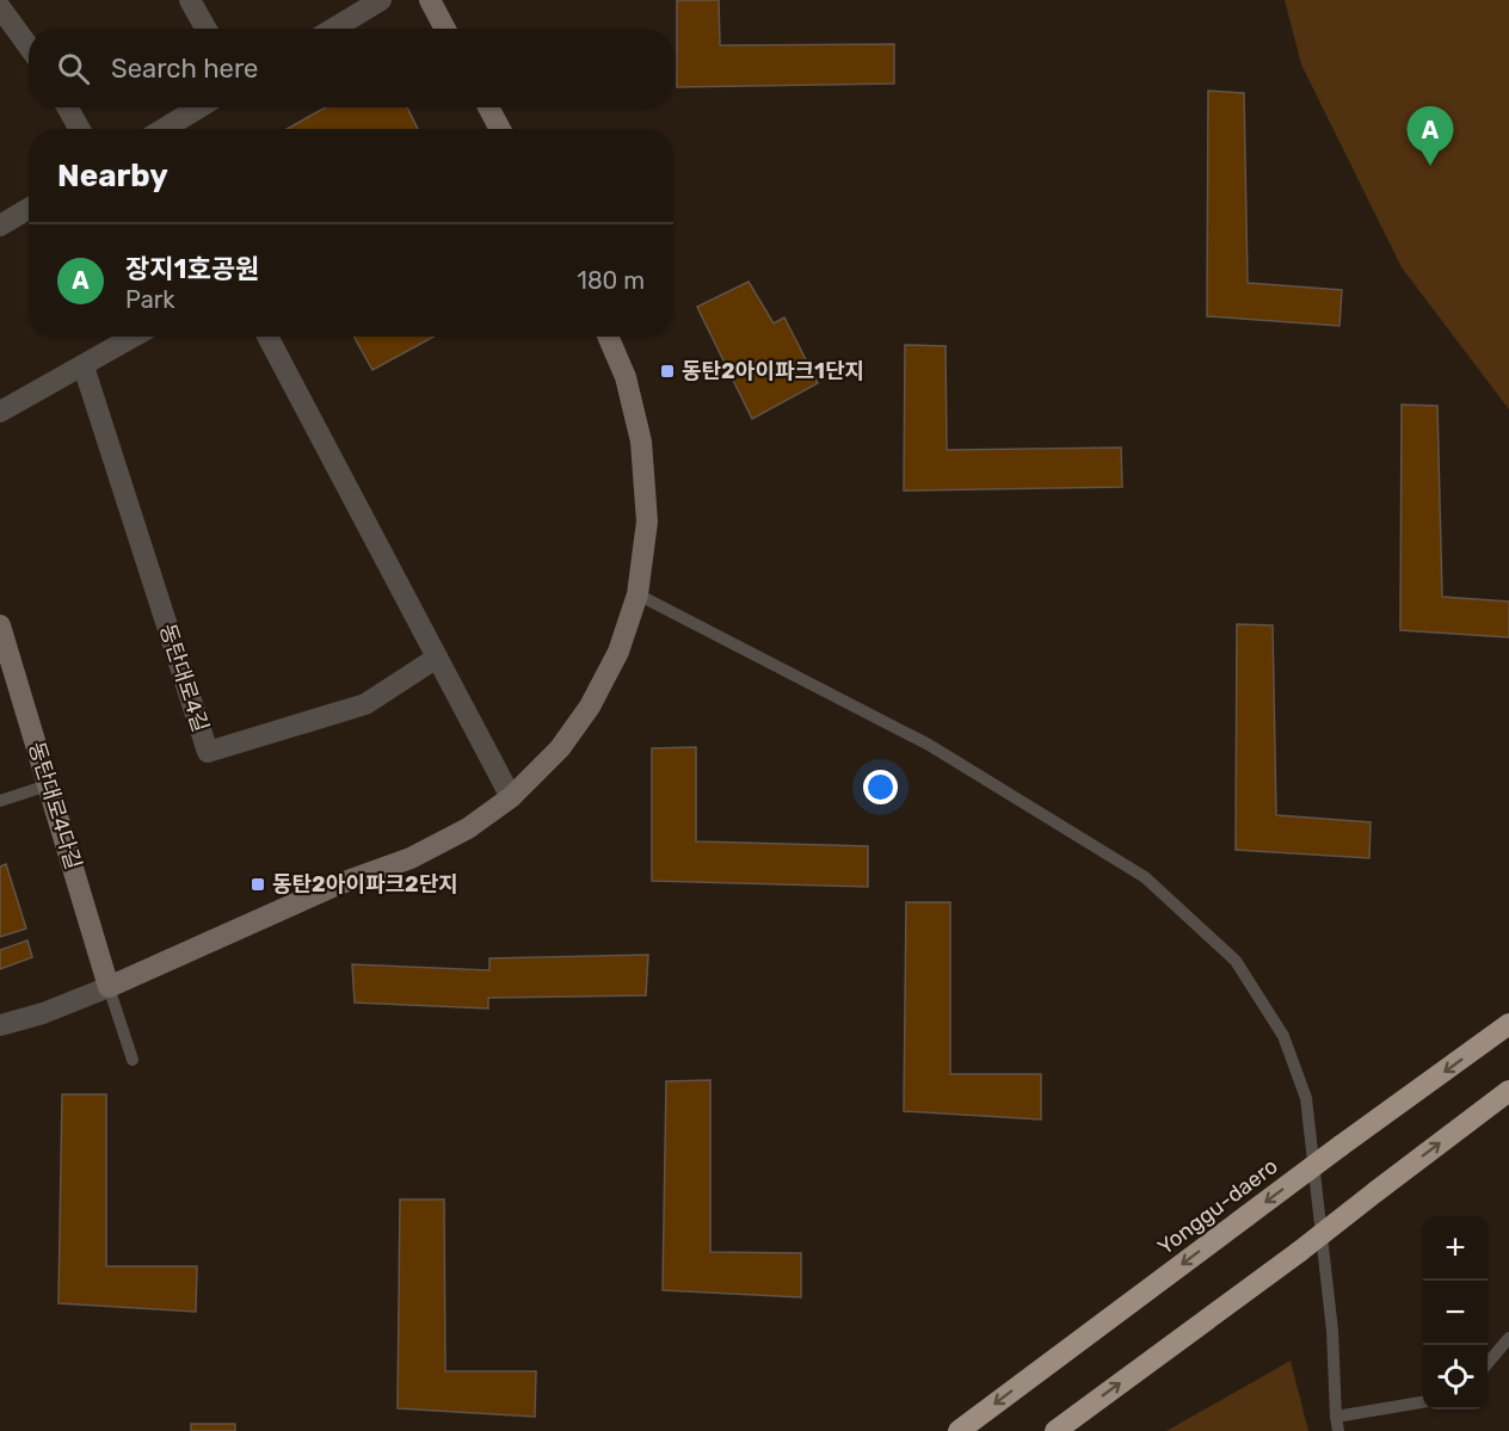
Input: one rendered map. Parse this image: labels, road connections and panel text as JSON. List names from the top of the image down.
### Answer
{
  "streets": {
    "highway": ["Yonggu-daero"],
    "street": ["동탄대로4길", "동탄대로4다길"]
  },
  "places": {
    "transit": ["동탄2아이파크1단지", "동탄2아이파크2단지"]
  },
  "page": {
    "search": "Search here",
    "pins": "A",
    "heading": "Nearby",
    "list": [
      {
        "mark": "A",
        "name": "장지1호공원",
        "note": "Park",
        "value": "180 m"
      }
    ],
    "map_buttons": ["+", "−"]
  }
}
